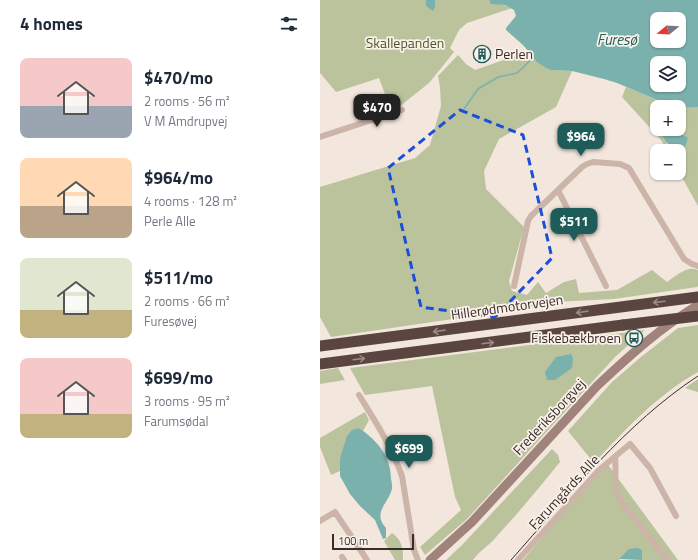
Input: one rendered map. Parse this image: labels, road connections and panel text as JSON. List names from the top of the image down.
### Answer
{
  "streets": {
    "highway": ["Hillerødmotorvejen"],
    "street": ["Frederiksborgvej", "Farumgårds Alle"]
  },
  "water": ["Furesø"],
  "parks": ["Skallepanden"],
  "places": {
    "building": ["Perlen"],
    "bus stop": ["Fiskebækbroen"]
  },
  "scale_bar": "100 m",
  "north": "left",
  "page": {
    "heading": "4 homes",
    "map_buttons": ["+", "−"],
    "list": [
      {
        "name": "$470/mo",
        "note": "2 rooms · 56 m² · V M Amdrupvej"
      },
      {
        "name": "$964/mo",
        "note": "4 rooms · 128 m² · Perle Alle"
      },
      {
        "name": "$511/mo",
        "note": "2 rooms · 66 m² · Furesøvej"
      },
      {
        "name": "$699/mo",
        "note": "3 rooms · 95 m² · Farumsødal"
      }
    ],
    "price": [
      "$470",
      "$964",
      "$511",
      "$699"
    ],
    "scale": "100 m"
  }
}
